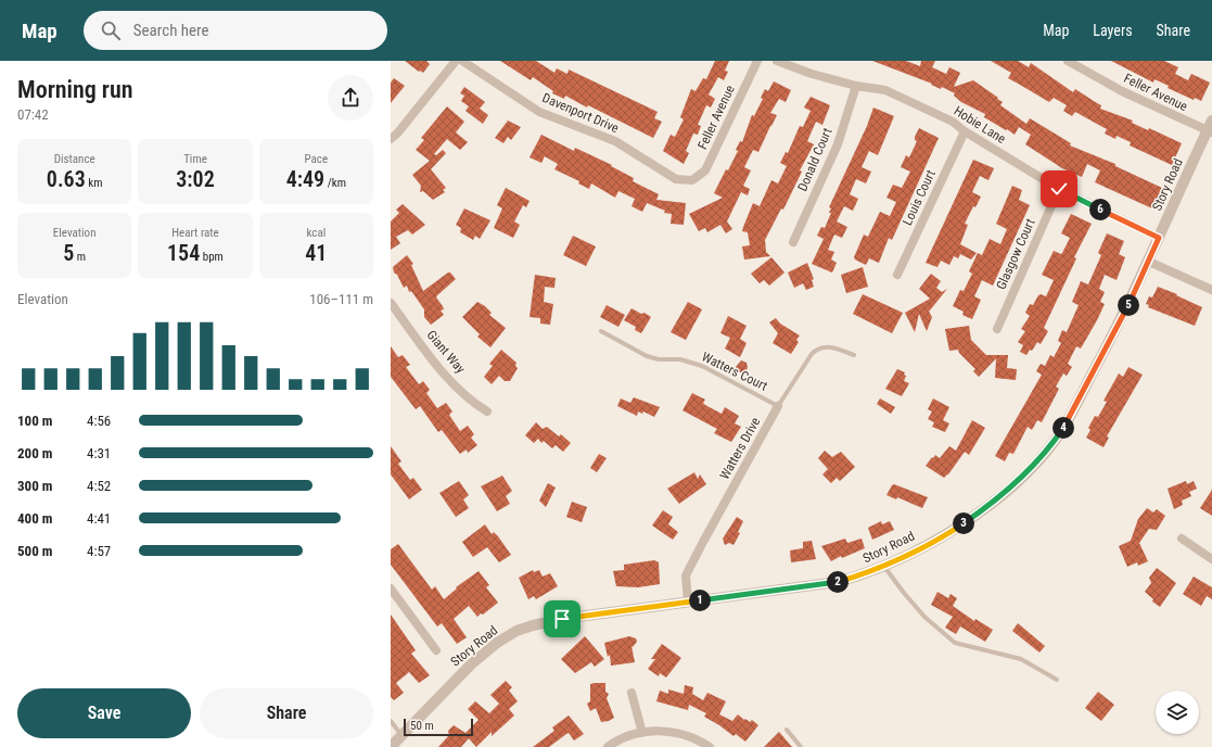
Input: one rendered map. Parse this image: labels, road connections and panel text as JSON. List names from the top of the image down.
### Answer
{
  "streets": {
    "street": [
      "Feller Avenue",
      "Davenport Drive",
      "Hobie Lane",
      "Donald Court",
      "Story Road",
      "Louis Court",
      "Glasgow Court",
      "Giant Way",
      "Watters Drive"
    ],
    "lane": ["Watters Court"]
  },
  "crossings": [
    ["Feller Avenue", "Davenport Drive"],
    ["Feller Avenue", "Story Road"],
    ["Hobie Lane", "Donald Court"],
    ["Hobie Lane", "Story Road"],
    ["Hobie Lane", "Louis Court"],
    ["Hobie Lane", "Glasgow Court"],
    ["Story Road", "Watters Drive"],
    ["Watters Court", "Watters Drive"]
  ],
  "scale_bar": "50 m",
  "page": {
    "header": "Map",
    "search": "Search here",
    "nav": ["Map", "Layers", "Share"],
    "heading": ["Morning run", "07:42"],
    "stats": [
      ["Distance", "0.63 km"],
      ["Time", "3:02"],
      ["Pace", "4:49 /km"],
      ["Elevation", "5 m"],
      ["Heart rate", "154 bpm"],
      ["kcal", "41"]
    ],
    "pins": [
      "6",
      "5",
      "4",
      "3",
      "2",
      "1"
    ],
    "chart": ["Elevation", "106–111 m"],
    "list": [
      {
        "name": "100 m",
        "note": "4:56"
      },
      {
        "name": "200 m",
        "note": "4:31"
      },
      {
        "name": "300 m",
        "note": "4:52"
      },
      {
        "name": "400 m",
        "note": "4:41"
      },
      {
        "name": "500 m",
        "note": "4:57"
      }
    ],
    "buttons": ["Save", "Share"],
    "scale": "50 m"
  }
}
